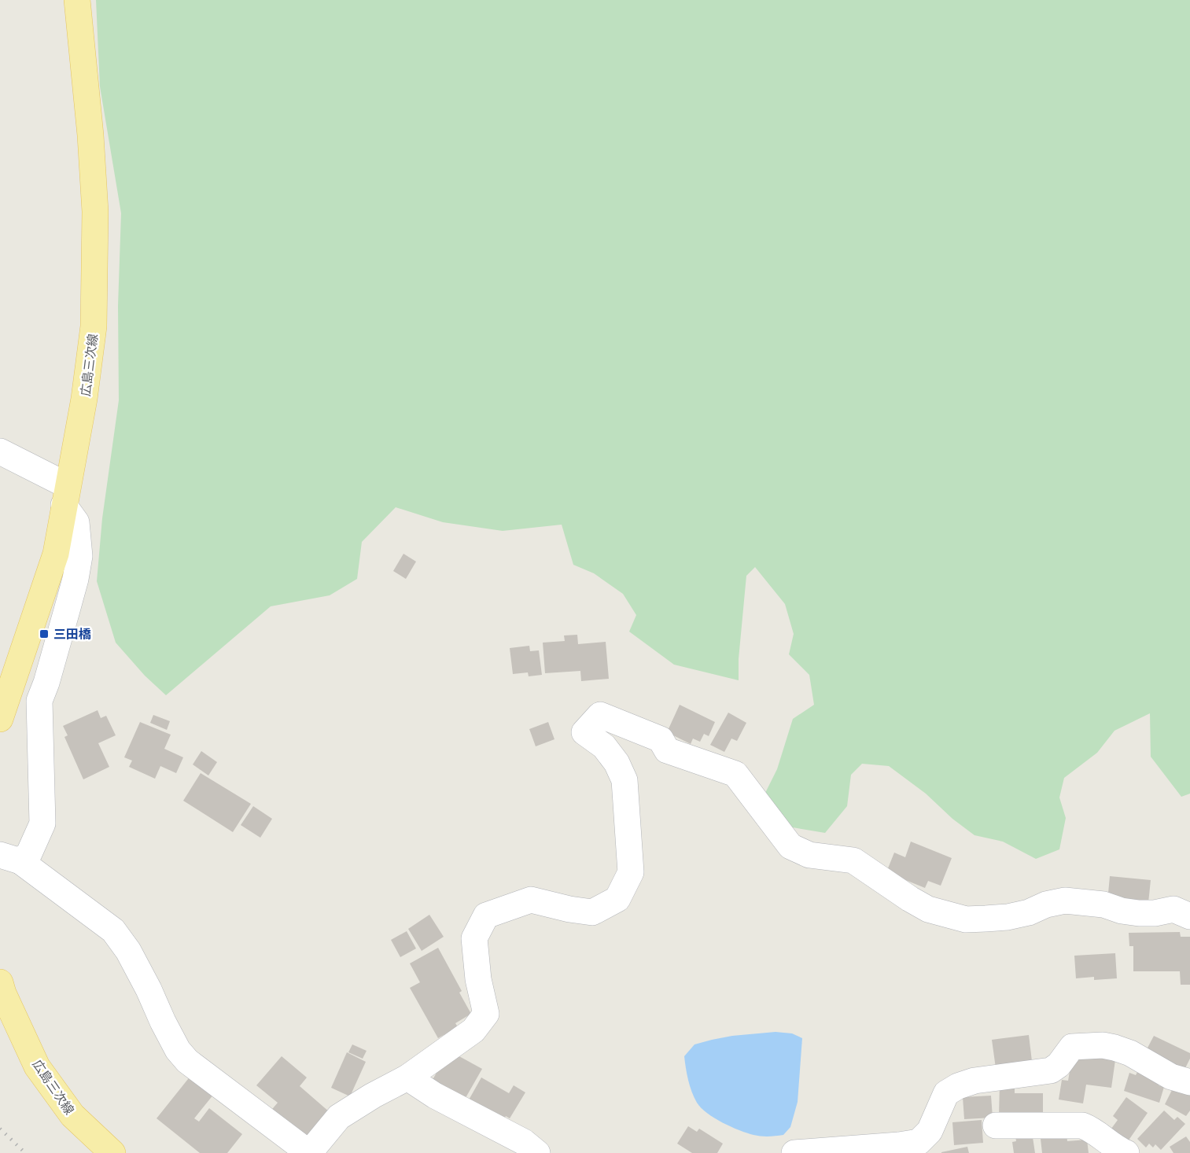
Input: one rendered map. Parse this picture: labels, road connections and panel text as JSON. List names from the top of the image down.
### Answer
{
  "streets": {
    "main road": ["広島三次線"]
  },
  "places": {
    "transit": ["三田橋"]
  }
}
